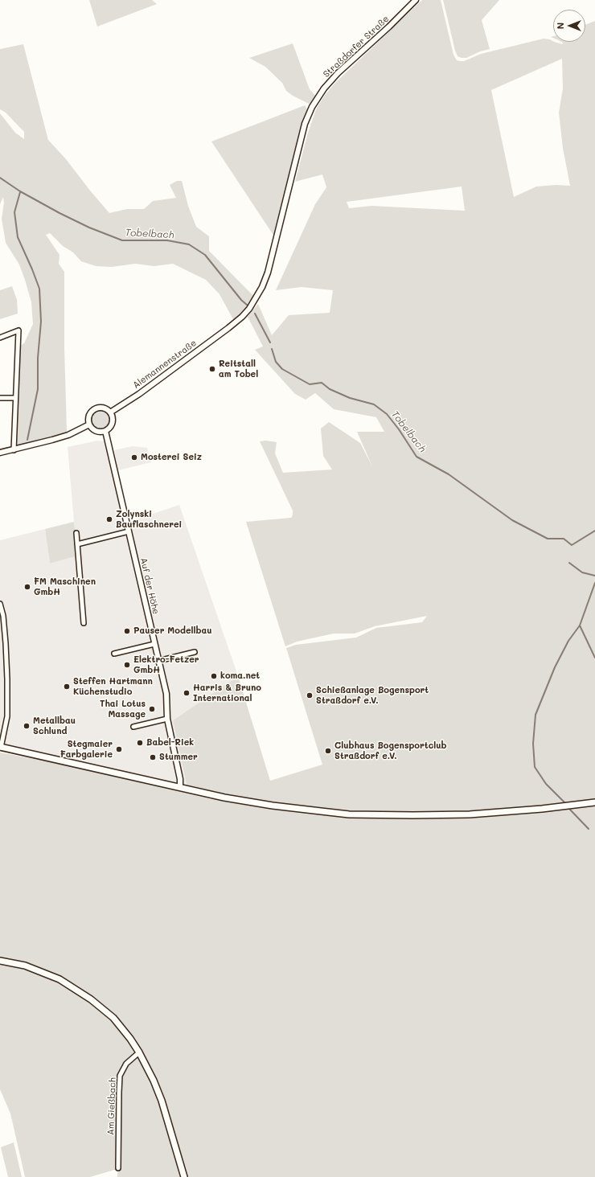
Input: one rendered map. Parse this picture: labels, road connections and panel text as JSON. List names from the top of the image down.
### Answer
{
  "streets": {
    "street": [
      "Straßdorfer Straße",
      "Alemannenstraße",
      "Auf der Höhe",
      "Am Gießbach"
    ]
  },
  "crossings": [
    ["Straßdorfer Straße", "Alemannenstraße"],
    ["Alemannenstraße", "Auf der Höhe"]
  ],
  "water": ["Tobelbach"],
  "places": [
    "Reitstall am Tobel",
    "Mosterei Seiz",
    "Zolynski Bauflaschnerei",
    "FM Maschinen GmbH",
    "Pauser Modellbau",
    "Elektro-Fetzer GmbH",
    "koma.net",
    "Steffen Hartmann Küchenstudio",
    "Harris & Bruno International",
    "Schießanlage Bogensport Straßdorf e.V.",
    "Thai Lotus Massage",
    "Metallbau Schlund",
    "Babel-Riek",
    "Stegmaier Farbgalerie",
    "Clubhaus Bogensportclub Straßdorf e.V.",
    "Stummer"
  ],
  "north": "left"
}
